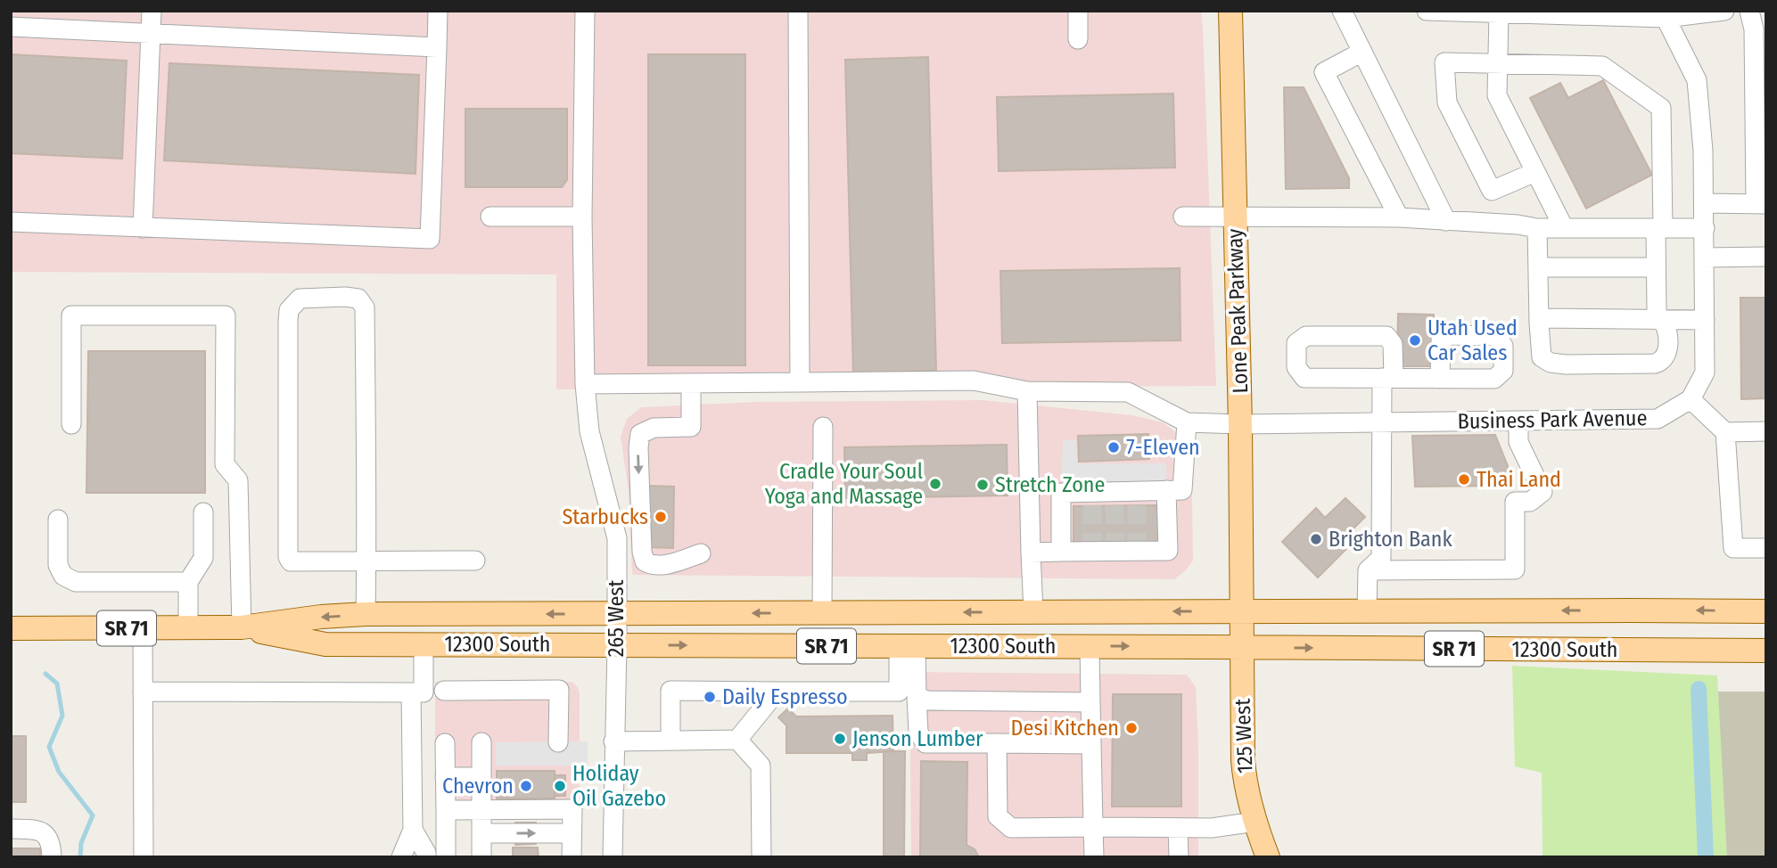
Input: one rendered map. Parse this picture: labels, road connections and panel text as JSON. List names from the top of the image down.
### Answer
{
  "streets": {
    "main road": [
      "Lone Peak Parkway",
      "SR 71",
      "12300 South",
      "125 West"
    ],
    "street": ["Business Park Avenue", "265 West"]
  },
  "crossings": [
    ["Lone Peak Parkway", "Business Park Avenue"],
    ["Lone Peak Parkway", "12300 South"],
    ["Lone Peak Parkway", "125 West"],
    ["265 West", "12300 South"],
    ["12300 South", "125 West"]
  ],
  "places": [
    "Utah Used Car Sales",
    "7-Eleven",
    "Thai Land",
    "Cradle Your Soul Yoga and Massage",
    "Stretch Zone",
    "Starbucks",
    "Brighton Bank",
    "Daily Espresso",
    "Desi Kitchen",
    "Jenson Lumber",
    "Chevron",
    "Holiday Oil Gazebo"
  ]
}
